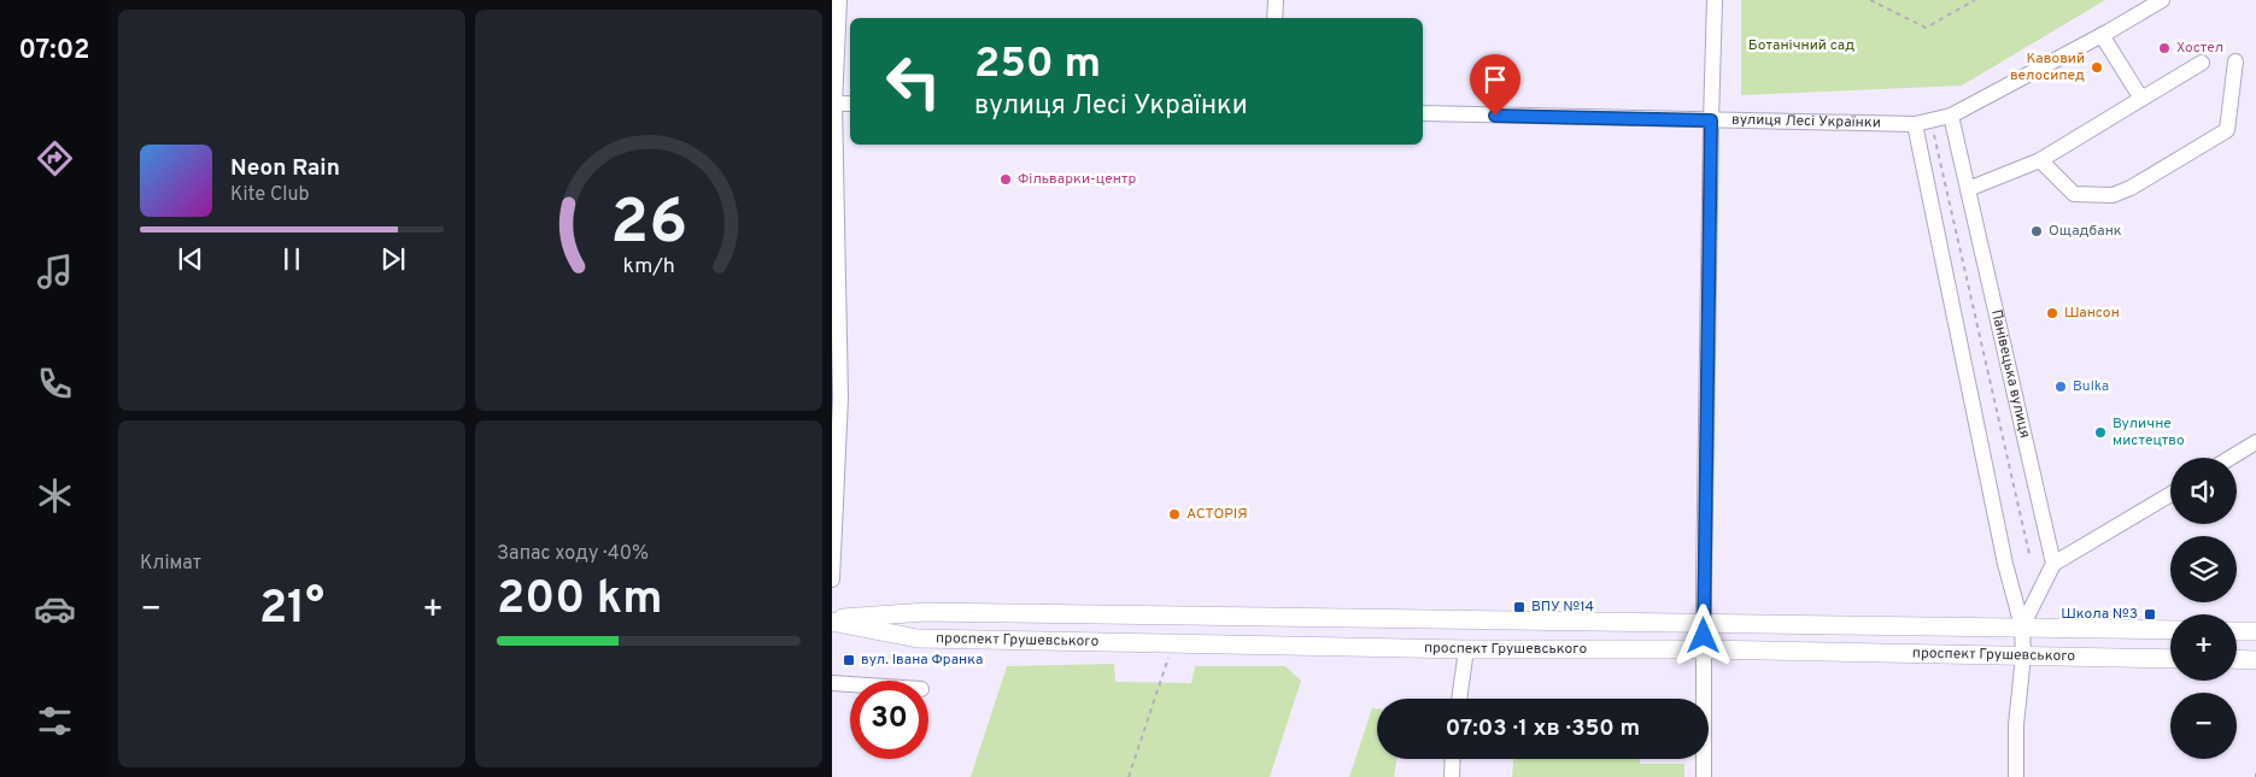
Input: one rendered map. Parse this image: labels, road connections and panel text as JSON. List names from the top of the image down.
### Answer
{
  "streets": {
    "main road": ["проспект Грушевського"],
    "street": ["вулиця Лесі Українки", "Панівецька вулиця"]
  },
  "crossings": [
    ["вулиця Лесі Українки", "Панівецька вулиця"]
  ],
  "parks": ["Ботанічний сад"],
  "places": {
    "other": [
      "Хостел",
      "Кавовий велосипед",
      "Фільварки-центр",
      "Ощадбанк",
      "Шансон",
      "Bulka",
      "Вуличне мистецтво",
      "АСТОРІЯ"
    ],
    "transit": ["ВПУ №14", "Школа №3", "вул. Івана Франка"]
  },
  "page": {
    "tabs": "07:02",
    "turn": ["250 m", "вулиця Лесі Українки"],
    "song": ["Neon Rain", "Kite Club"],
    "tile": [
      "Клімат",
      ["Запас ходу · 40%", "200 km"]
    ],
    "map_buttons": ["+", "−"],
    "heat": ["−", "21°", "+"],
    "limit": "30",
    "trip": "07:03 · 1 хв · 350 m",
    "gauge": ["26", "km/h"]
  }
}
